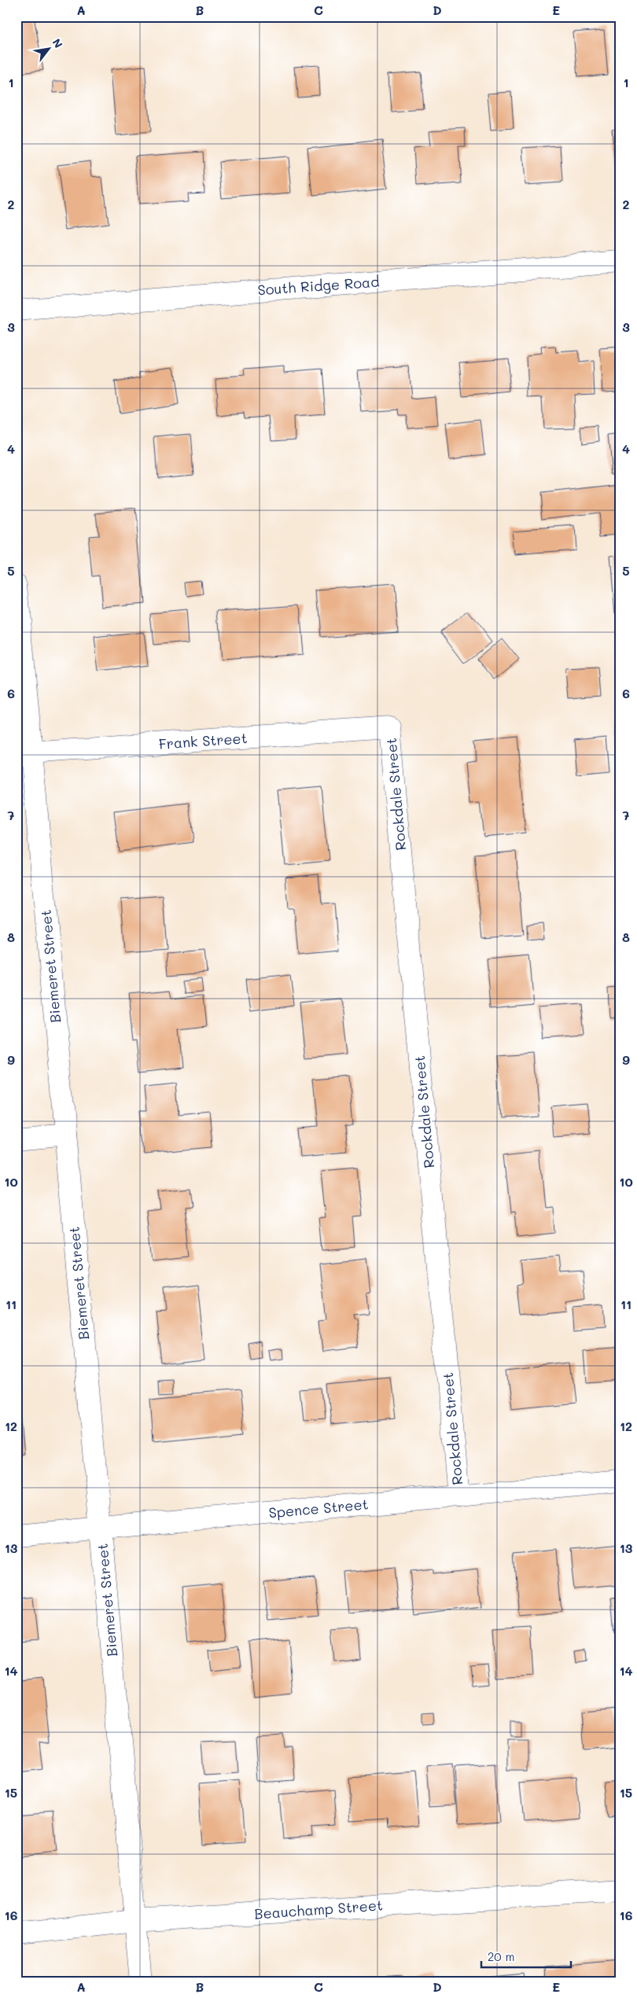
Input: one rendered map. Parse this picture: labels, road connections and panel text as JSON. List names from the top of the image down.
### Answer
{
  "streets": {
    "street": [
      "South Ridge Road",
      "Frank Street",
      "Rockdale Street",
      "Biemeret Street",
      "Spence Street",
      "Beauchamp Street"
    ]
  },
  "crossings": [
    ["Frank Street", "Rockdale Street"],
    ["Frank Street", "Biemeret Street"],
    ["Rockdale Street", "Spence Street"],
    ["Biemeret Street", "Spence Street"],
    ["Biemeret Street", "Beauchamp Street"]
  ],
  "scale_bar": "20 m",
  "north": "top right",
  "grid": {
    "columns": [
      "A",
      "B",
      "C",
      "D",
      "E"
    ],
    "rows": [
      "1",
      "2",
      "3",
      "4",
      "5",
      "6",
      "7",
      "8",
      "9",
      "10",
      "11",
      "12",
      "13",
      "14",
      "15",
      "16"
    ]
  }
}
